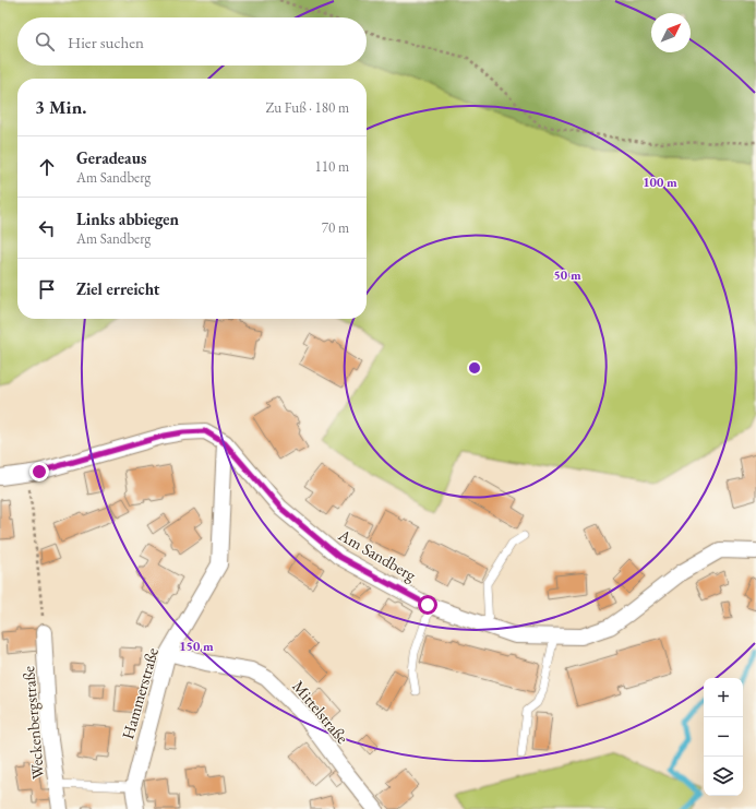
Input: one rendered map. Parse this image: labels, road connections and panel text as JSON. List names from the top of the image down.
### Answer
{
  "streets": {
    "street": [
      "Am Sandberg",
      "Hammerstraße",
      "Mittelstraße",
      "Weckenbergstraße"
    ]
  },
  "crossings": [
    ["Am Sandberg", "Hammerstraße"],
    ["Hammerstraße", "Mittelstraße"]
  ],
  "north": "top right",
  "page": {
    "search": "Hier suchen",
    "heading": ["3 Min.", "Zu Fuß · 180 m"],
    "list": [
      ["Geradeaus", "Am Sandberg", "110 m"],
      ["Links abbiegen", "Am Sandberg", "70 m"],
      "Ziel erreicht"
    ],
    "map_buttons": ["+", "−"]
  },
  "rings": ["100 m", "50 m", "150 m"]
}
